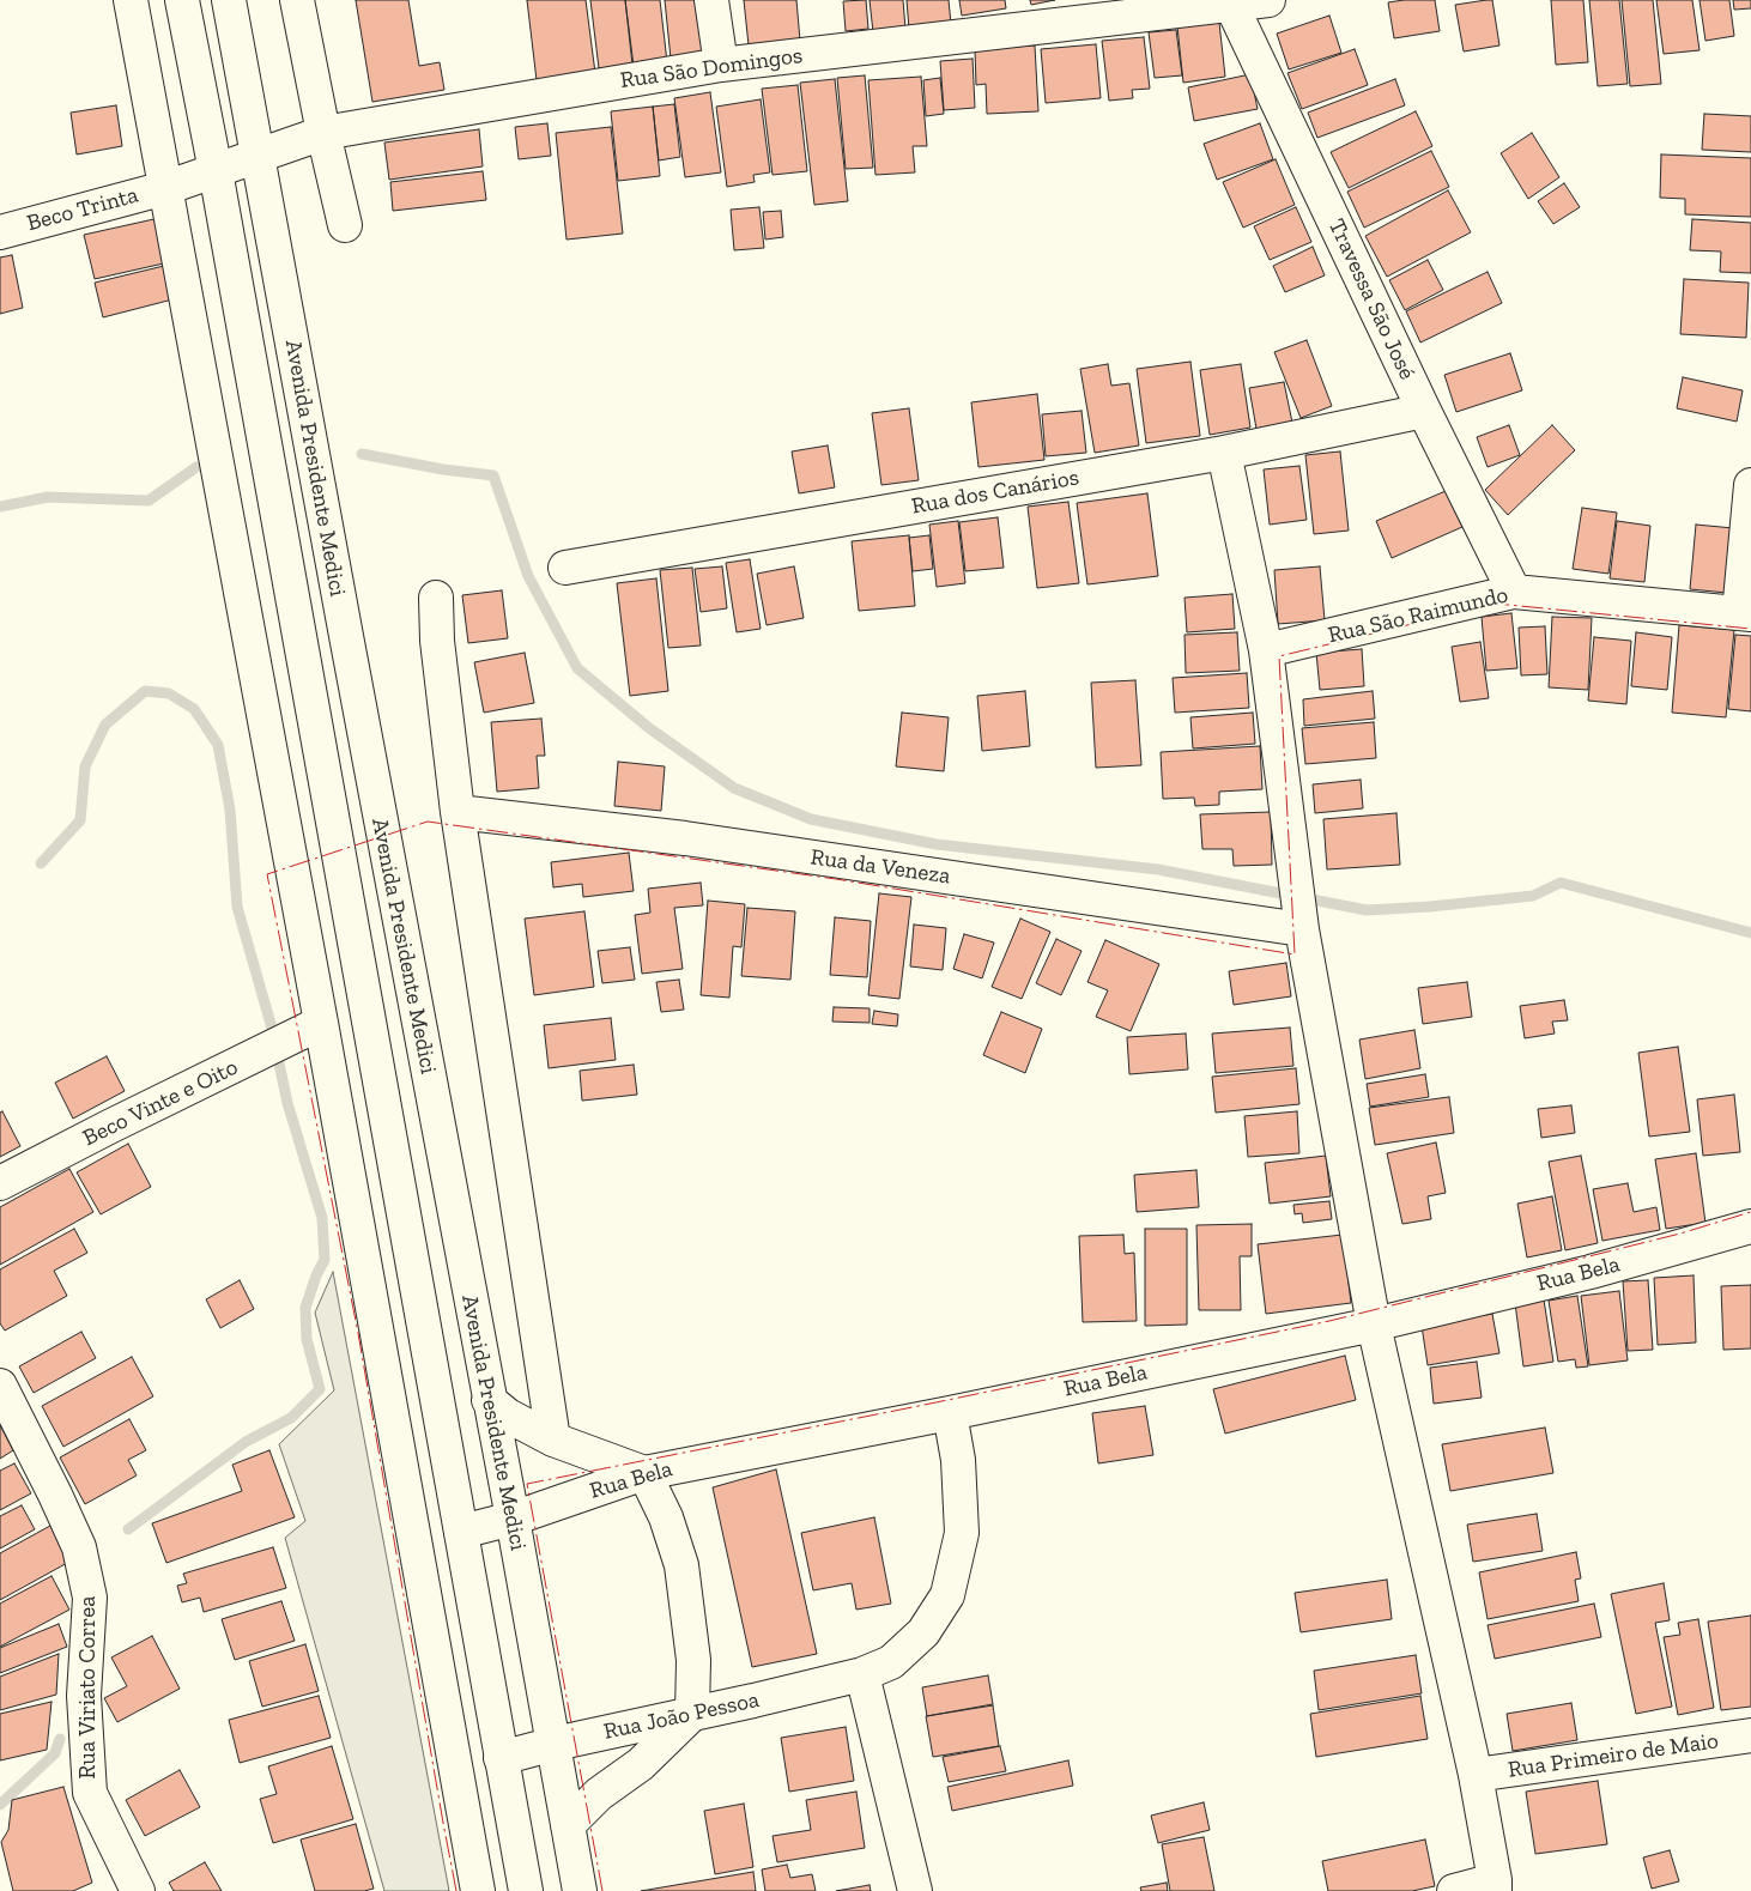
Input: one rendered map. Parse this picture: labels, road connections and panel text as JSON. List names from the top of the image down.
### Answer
{
  "streets": {
    "street": [
      "Rua São Domingos",
      "Beco Trinta",
      "Travessa São José",
      "Avenida Presidente Medici",
      "Rua dos Canários",
      "Rua São Raimundo",
      "Rua da Veneza",
      "Beco Vinte e Oito",
      "Rua Bela",
      "Rua Viriato Correa",
      "Rua João Pessoa",
      "Rua Primeiro de Maio"
    ]
  },
  "crossings": [
    ["Rua São Domingos", "Beco Trinta"],
    ["Rua São Domingos", "Travessa São José"],
    ["Rua São Domingos", "Avenida Presidente Medici"],
    ["Travessa São José", "Rua dos Canários"],
    ["Travessa São José", "Rua São Raimundo"],
    ["Avenida Presidente Medici", "Rua Bela"],
    ["Avenida Presidente Medici", "Rua João Pessoa"],
    ["Rua Bela", "Rua João Pessoa"]
  ]
}
